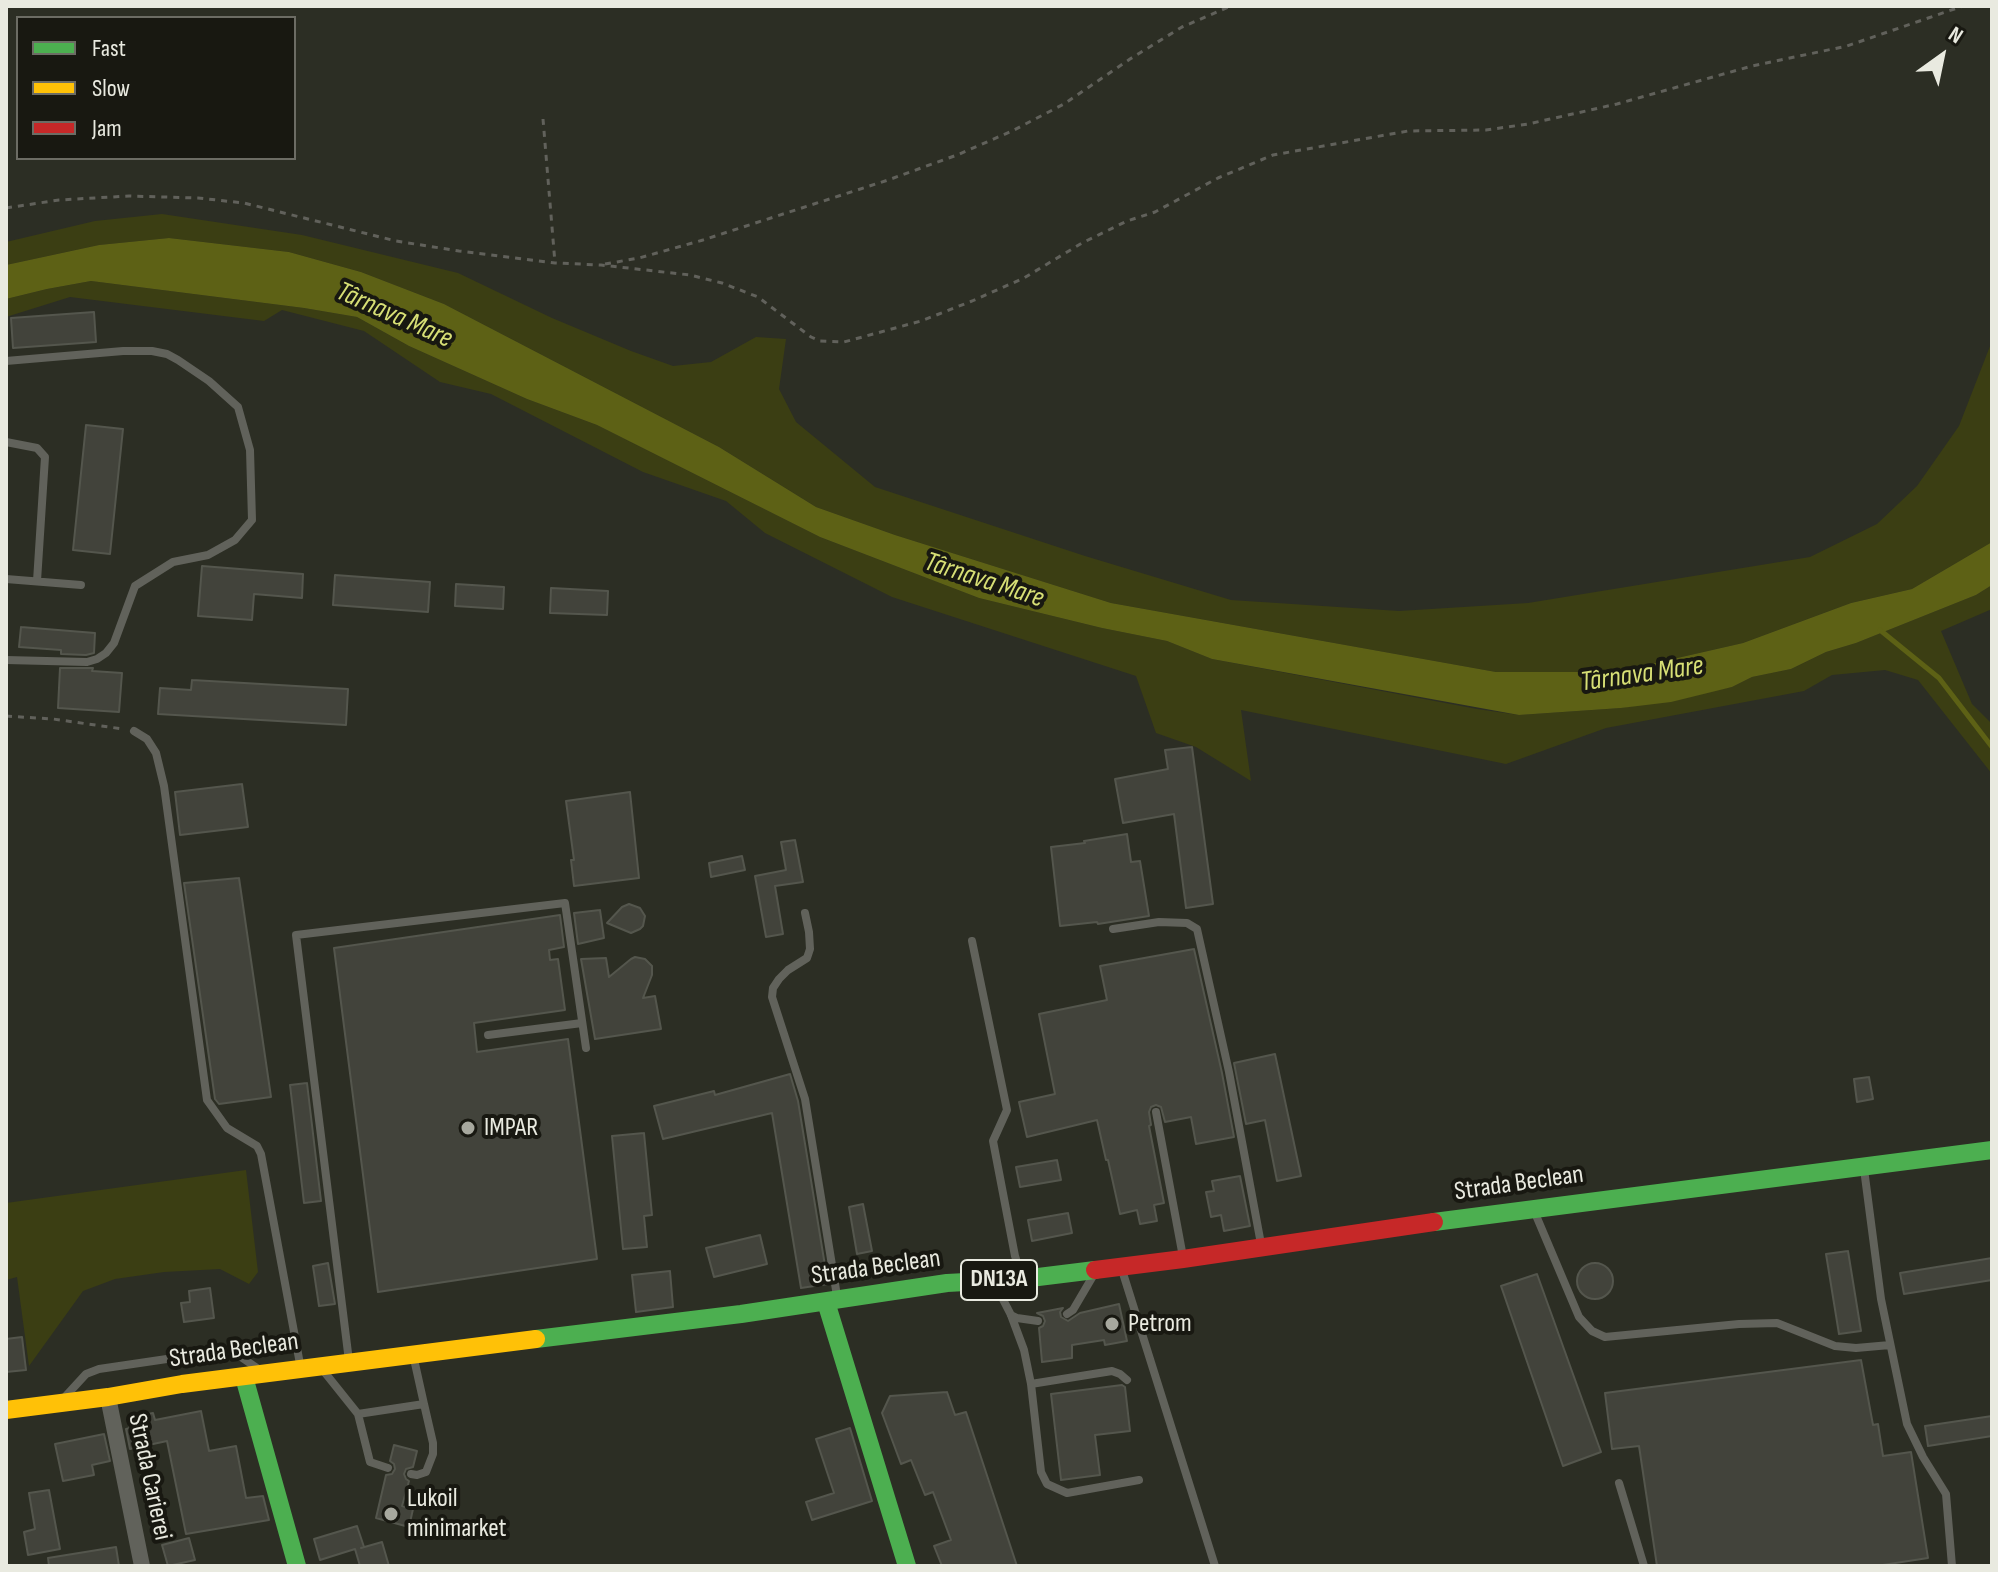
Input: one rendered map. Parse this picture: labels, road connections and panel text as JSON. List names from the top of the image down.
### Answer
{
  "streets": {
    "main road": ["Strada Beclean", "DN13A"],
    "street": ["Strada Carierei"]
  },
  "crossings": [
    ["Strada Beclean", "Strada Carierei"]
  ],
  "water": ["Târnava Mare"],
  "places": ["IMPAR", "Petrom", "Lukoil minimarket"],
  "legend": ["Fast", "Slow", "Jam"],
  "north": "top right"
}
